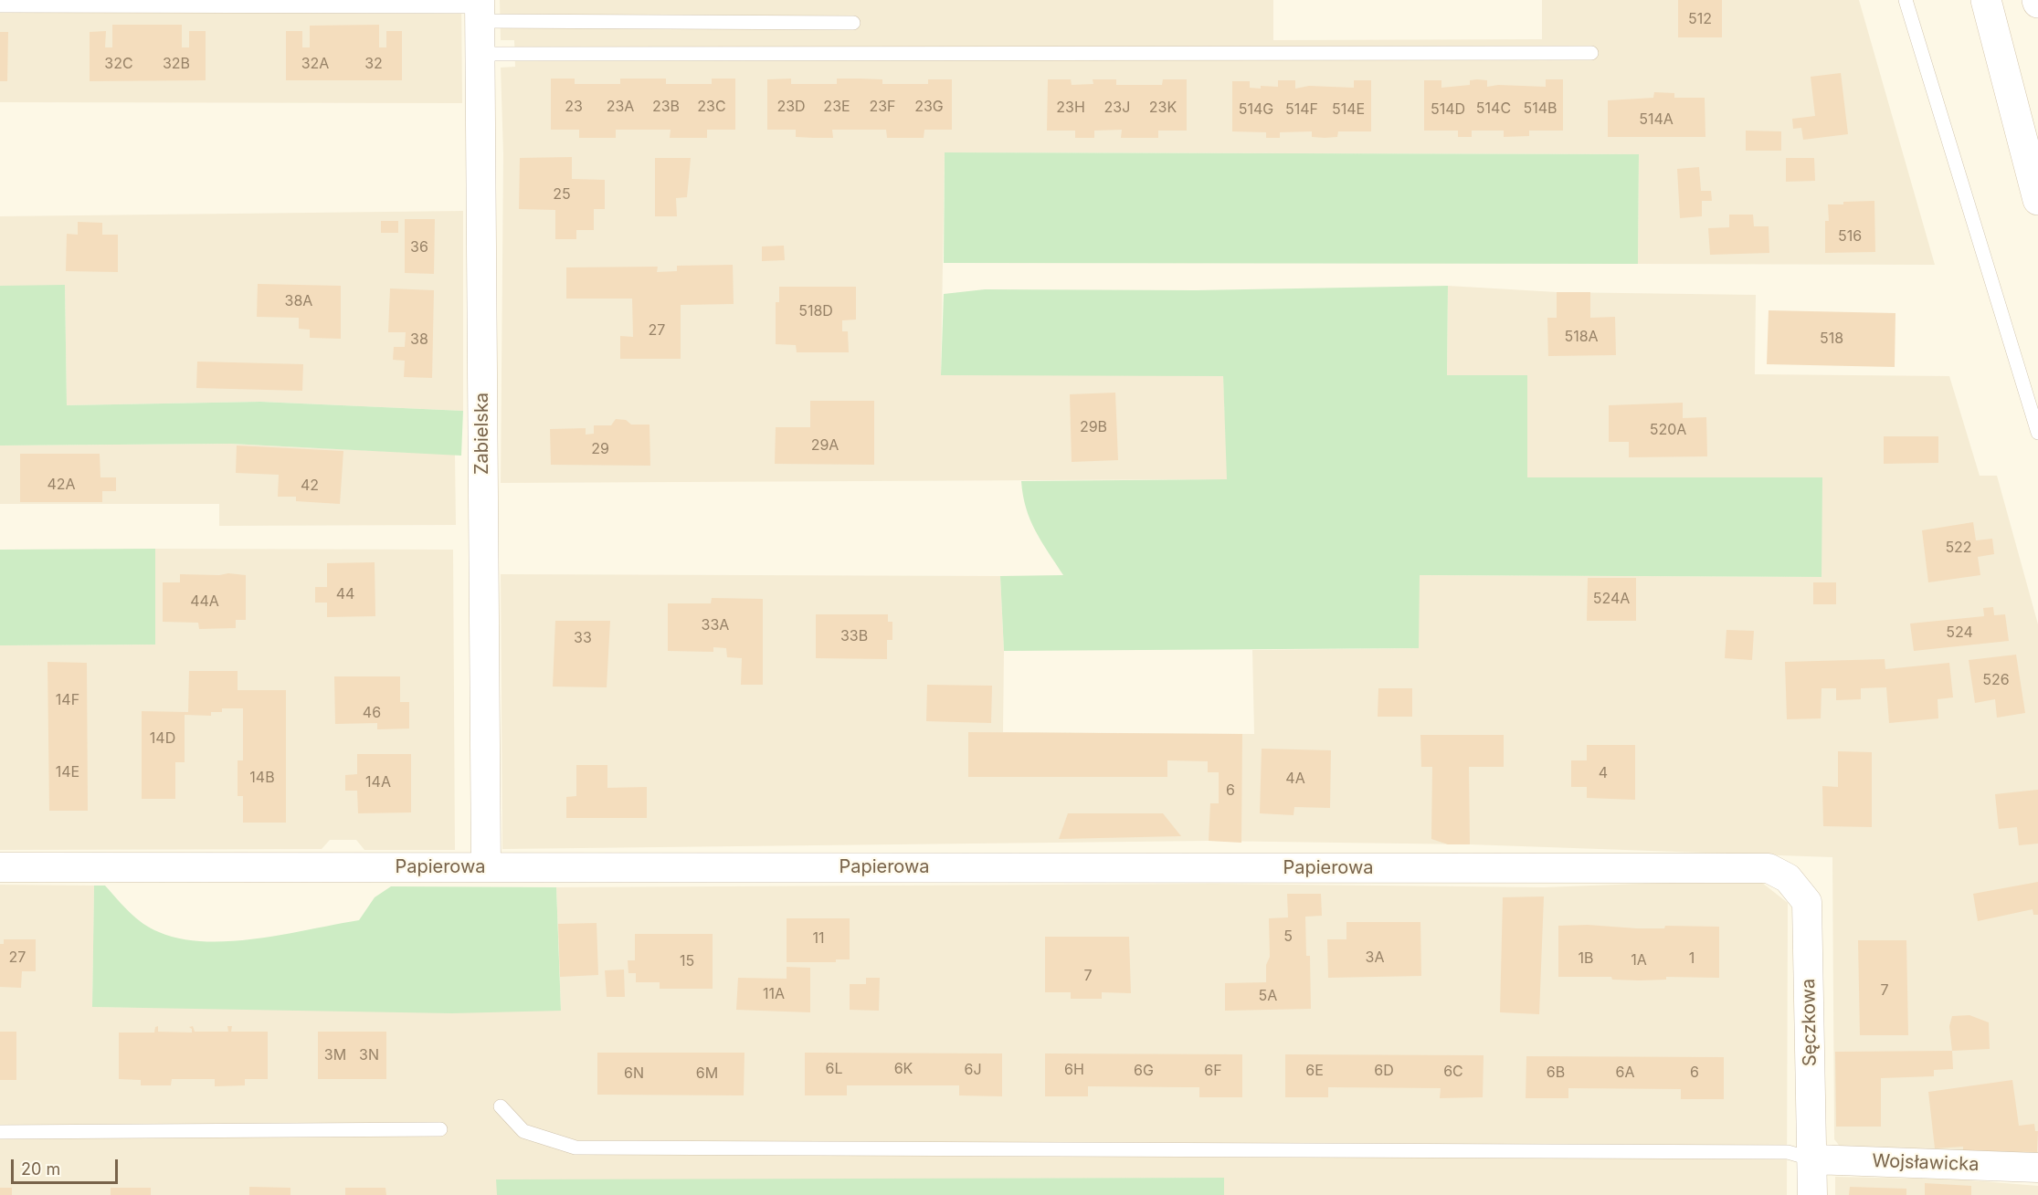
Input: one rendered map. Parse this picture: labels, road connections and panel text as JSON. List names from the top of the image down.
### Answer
{
  "streets": {
    "street": [
      "Zabielska",
      "Papierowa",
      "Sęczkowa",
      "Wojsławicka"
    ]
  },
  "crossings": [
    ["Zabielska", "Papierowa"],
    ["Papierowa", "Sęczkowa"],
    ["Sęczkowa", "Wojsławicka"]
  ],
  "house_numbers": [
    "512",
    "32C",
    "32B",
    "32A",
    "32",
    "23",
    "23A",
    "23B",
    "23C",
    "23D",
    "23E",
    "23F",
    "23G",
    "23H",
    "23J",
    "23K",
    "514C",
    "514B",
    "514G",
    "514F",
    "514E",
    "514D",
    "514A",
    "25",
    "516",
    "36",
    "38A",
    "518D",
    "27",
    "518A",
    "518",
    "38",
    "29B",
    "520A",
    "29A",
    "29",
    "42A",
    "42",
    "522",
    "44",
    "524A",
    "44A",
    "33A",
    "524",
    "33B",
    "33",
    "526",
    "14F",
    "46",
    "14D",
    "14E",
    "4",
    "14B",
    "4A",
    "14A",
    "6",
    "5",
    "11",
    "27",
    "3A",
    "1B",
    "1",
    "1A",
    "15",
    "7",
    "7",
    "11A",
    "5A",
    "3M",
    "3N",
    "6L",
    "6K",
    "6J",
    "6H",
    "6G",
    "6F",
    "6E",
    "6D",
    "6C",
    "6B",
    "6A",
    "6",
    "6N",
    "6M"
  ],
  "scale_bar": "20 m"
}
